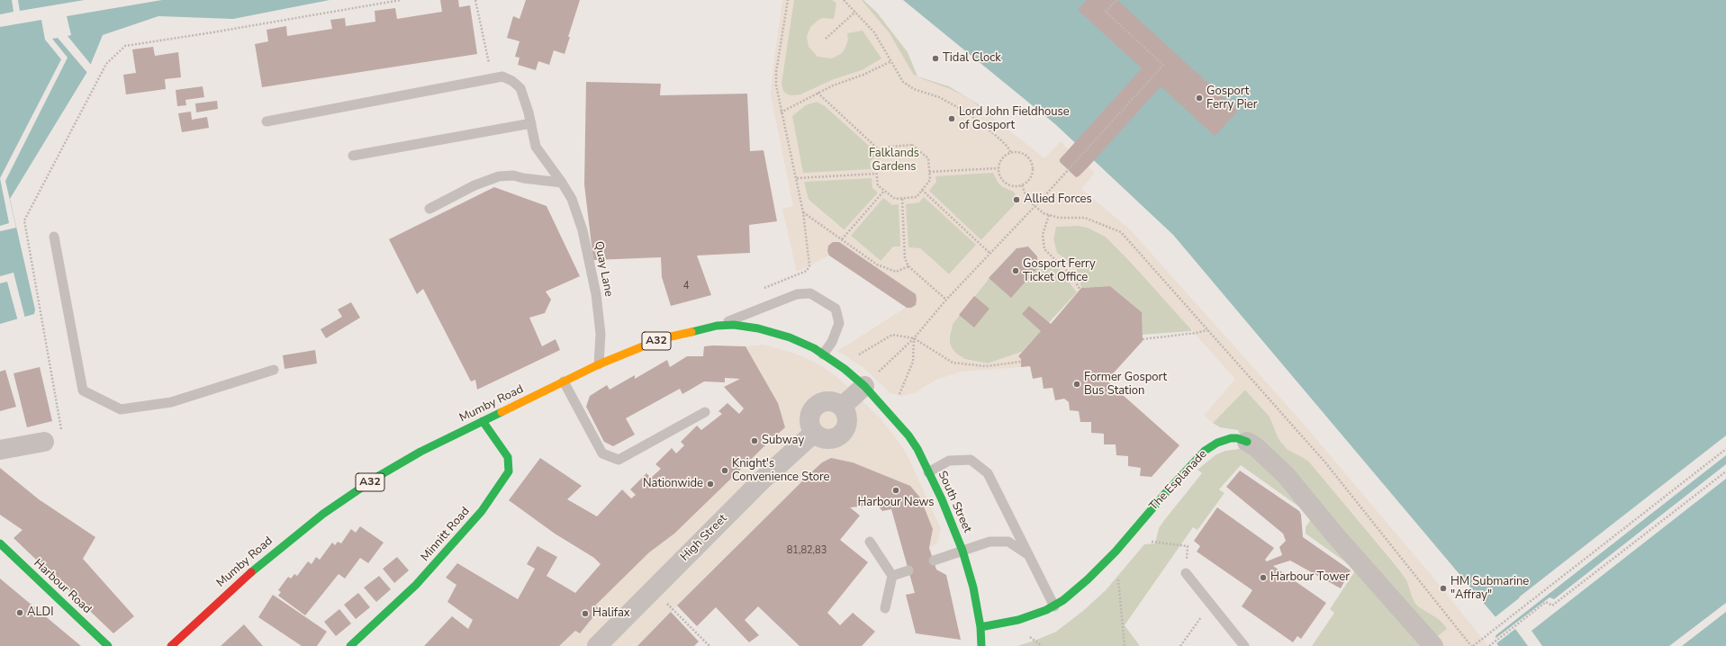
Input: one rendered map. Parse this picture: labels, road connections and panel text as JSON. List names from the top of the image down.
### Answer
{
  "streets": {
    "main road": [
      "A32",
      "Mumby Road",
      "The Esplanade",
      "South Street",
      "Minnitt Road",
      "Harbour Road"
    ],
    "street": ["High Street"],
    "lane": ["Quay Lane"]
  },
  "crossings": [
    ["Quay Lane", "Mumby Road"],
    ["Mumby Road", "South Street"],
    ["Mumby Road", "Minnitt Road"],
    ["The Esplanade", "South Street"]
  ],
  "parks": ["Falklands Gardens"],
  "places": [
    "Tidal Clock",
    "Gosport Ferry Pier",
    "Lord John Fieldhouse of Gosport",
    "Allied Forces",
    "Gosport Ferry Ticket Office",
    "Former Gosport Bus Station",
    "Subway",
    "Knight's Convenience Store",
    "Nationwide",
    "Harbour News",
    "Harbour Tower",
    "HM Submarine \"Affray\"",
    "ALDI",
    "Halifax"
  ],
  "house_numbers": ["4", "81,82,83"]
}
